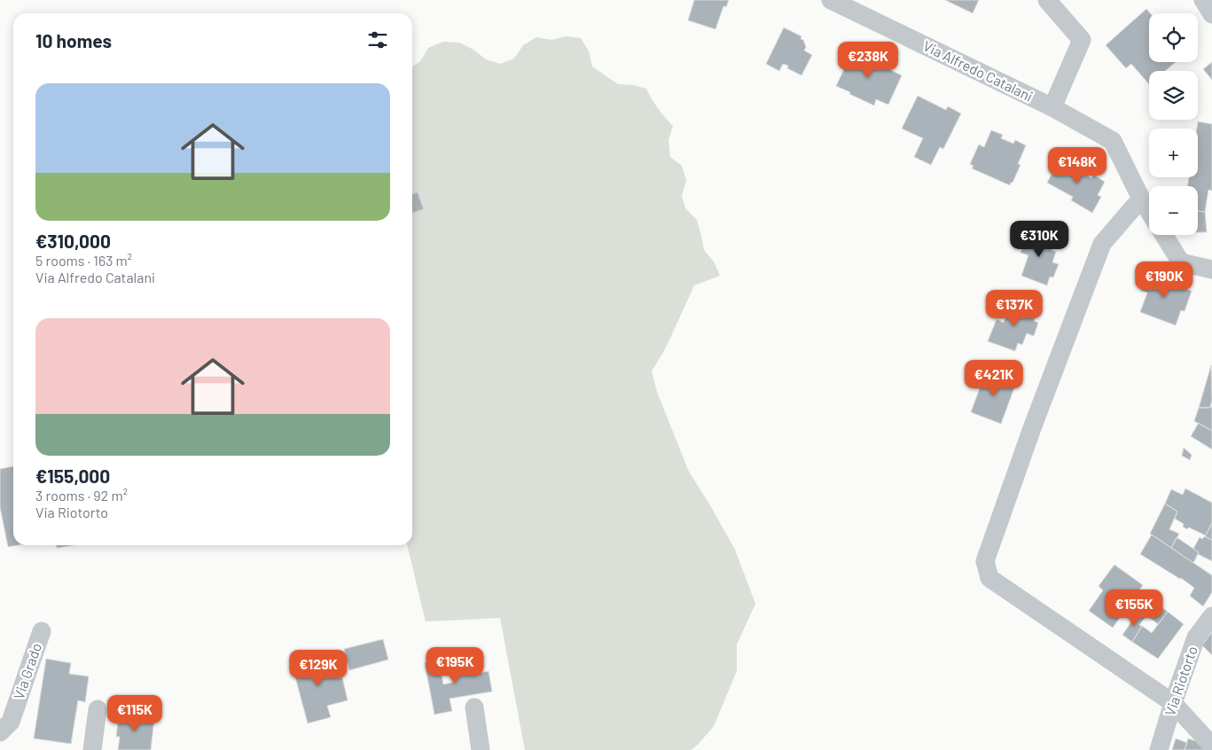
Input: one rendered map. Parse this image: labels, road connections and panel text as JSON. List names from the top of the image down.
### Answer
{
  "streets": {
    "street": ["Via Alfredo Catalani", "Via Grado", "Via Riotorto"]
  },
  "page": {
    "map_buttons": ["+", "−"],
    "heading": "10 homes",
    "price": [
      "€238K",
      "€148K",
      "€310K",
      "€190K",
      "€137K",
      "€421K",
      "€155K",
      "€195K",
      "€129K",
      "€115K"
    ],
    "list": [
      {
        "name": "€310,000",
        "note": "5 rooms · 163 m² · Via Alfredo Catalani"
      },
      {
        "name": "€155,000",
        "note": "3 rooms · 92 m² · Via Riotorto"
      }
    ]
  }
}
